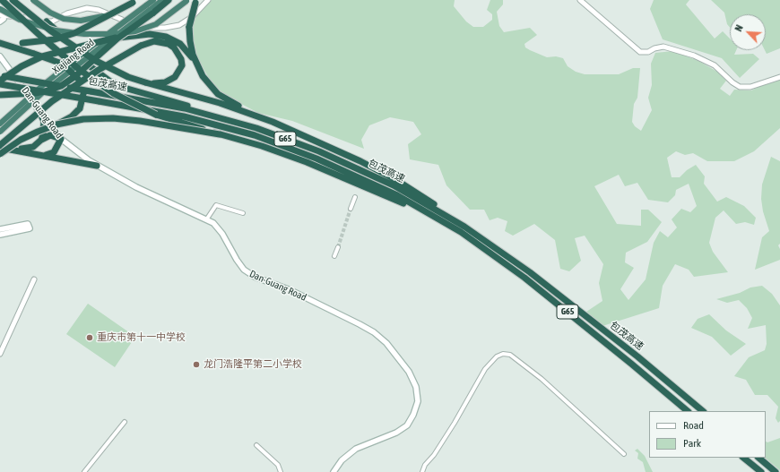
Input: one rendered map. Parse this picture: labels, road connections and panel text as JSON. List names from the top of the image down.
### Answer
{
  "streets": {
    "highway": ["Xiajiang Road", "包茂高速", "G65"],
    "main road": ["Dan-Guang Road"]
  },
  "places": ["重庆市第十一中学校", "龙门浩隆平第二小学校"],
  "legend": ["Road", "Park"],
  "north": "top left"
}
